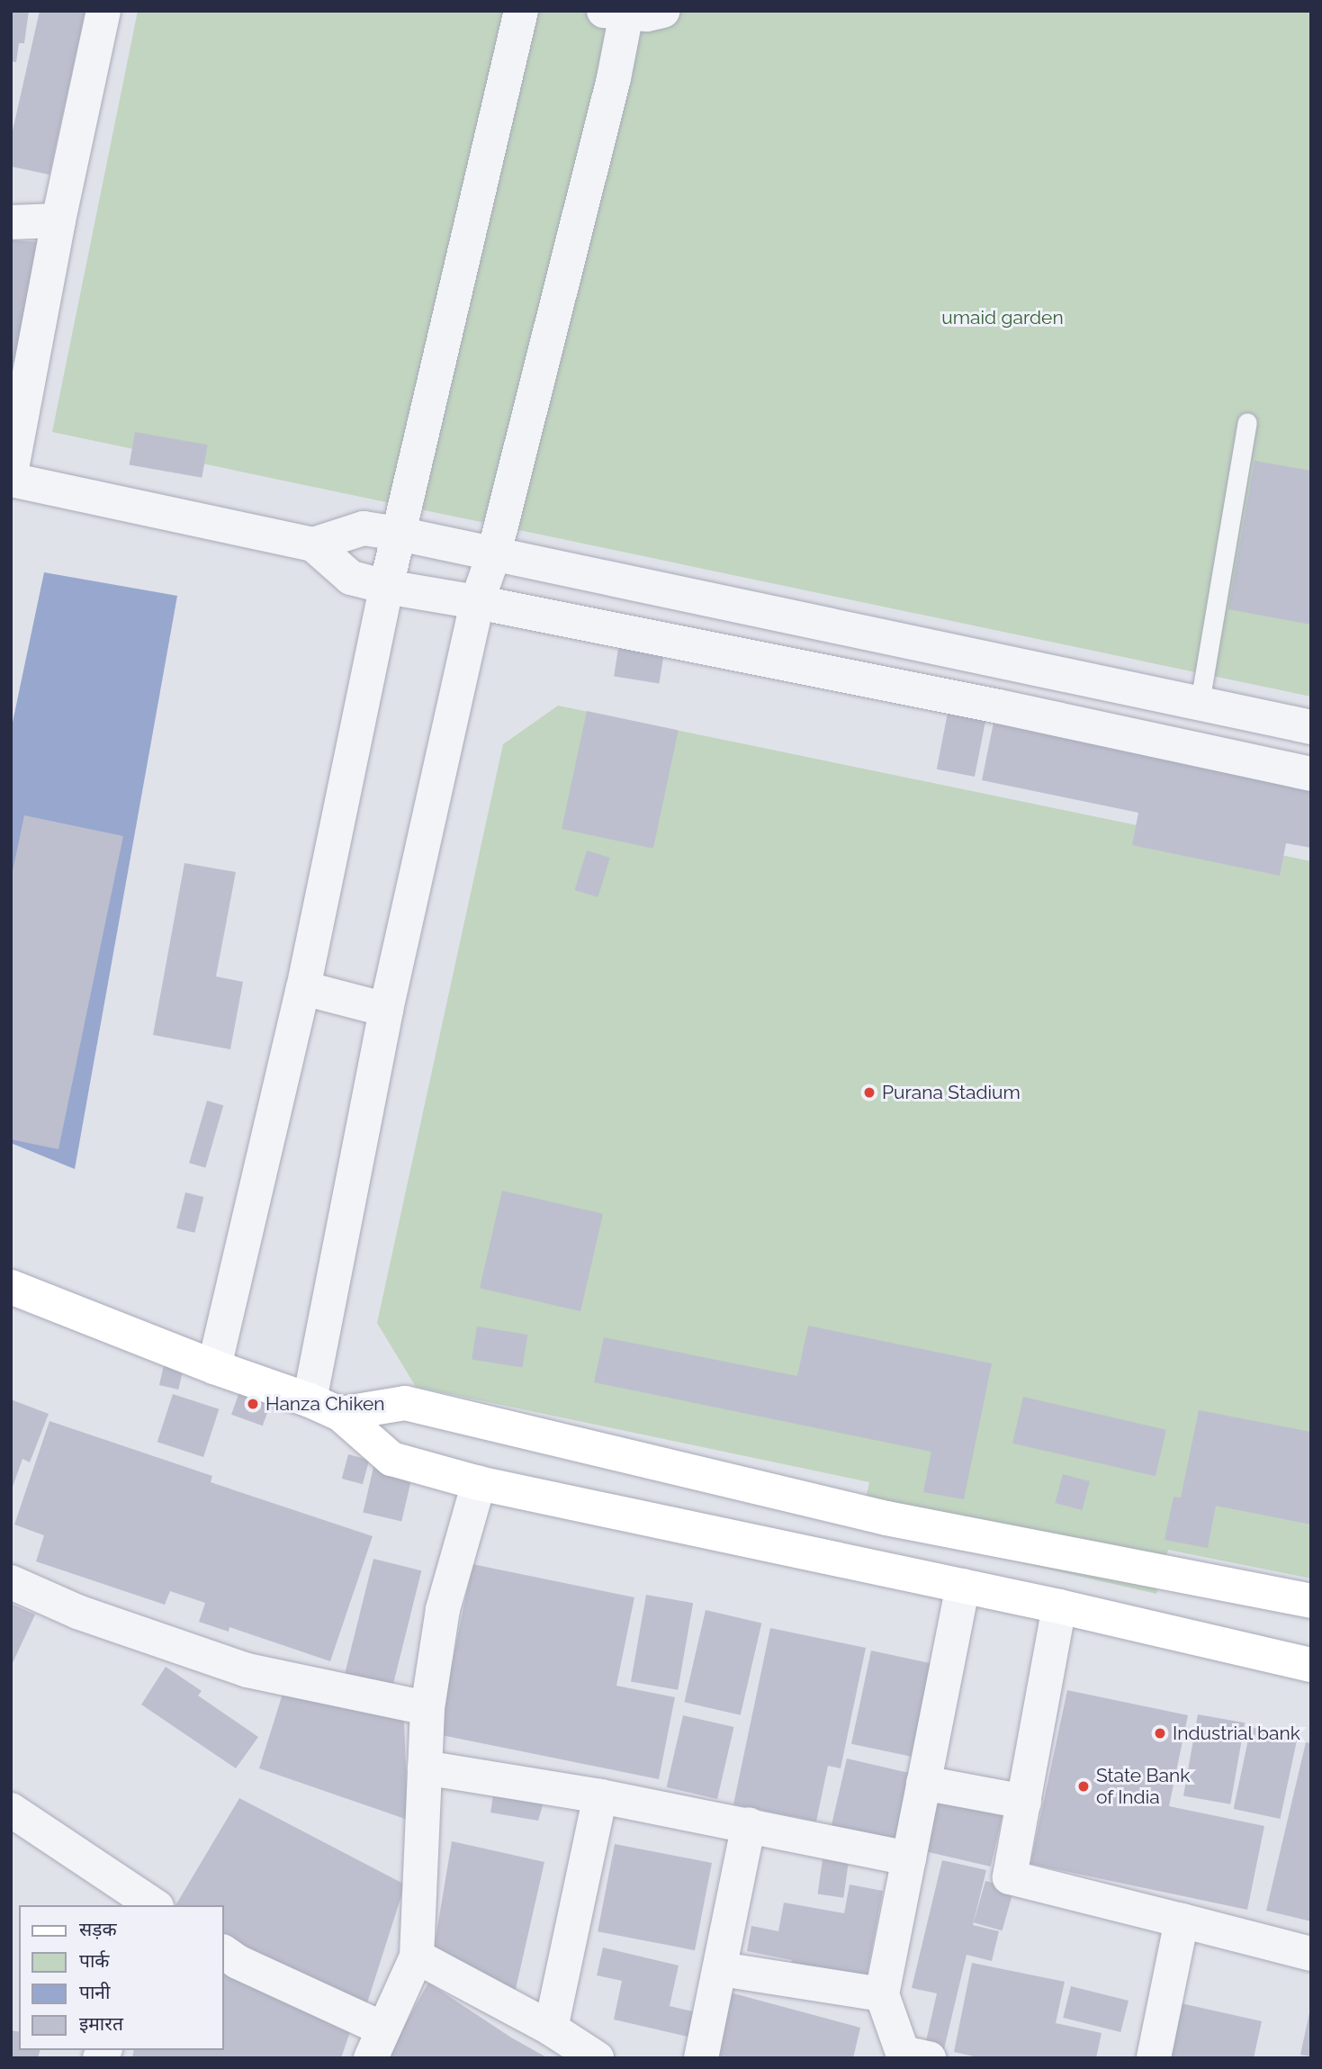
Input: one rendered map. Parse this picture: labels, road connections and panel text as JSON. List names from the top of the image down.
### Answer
{
  "parks": ["umaid garden"],
  "places": [
    "Purana Stadium",
    "Hanza Chiken",
    "Industrial bank",
    "State Bank of India"
  ],
  "legend": [
    "सड़क",
    "पार्क",
    "पानी",
    "इमारत"
  ]
}
